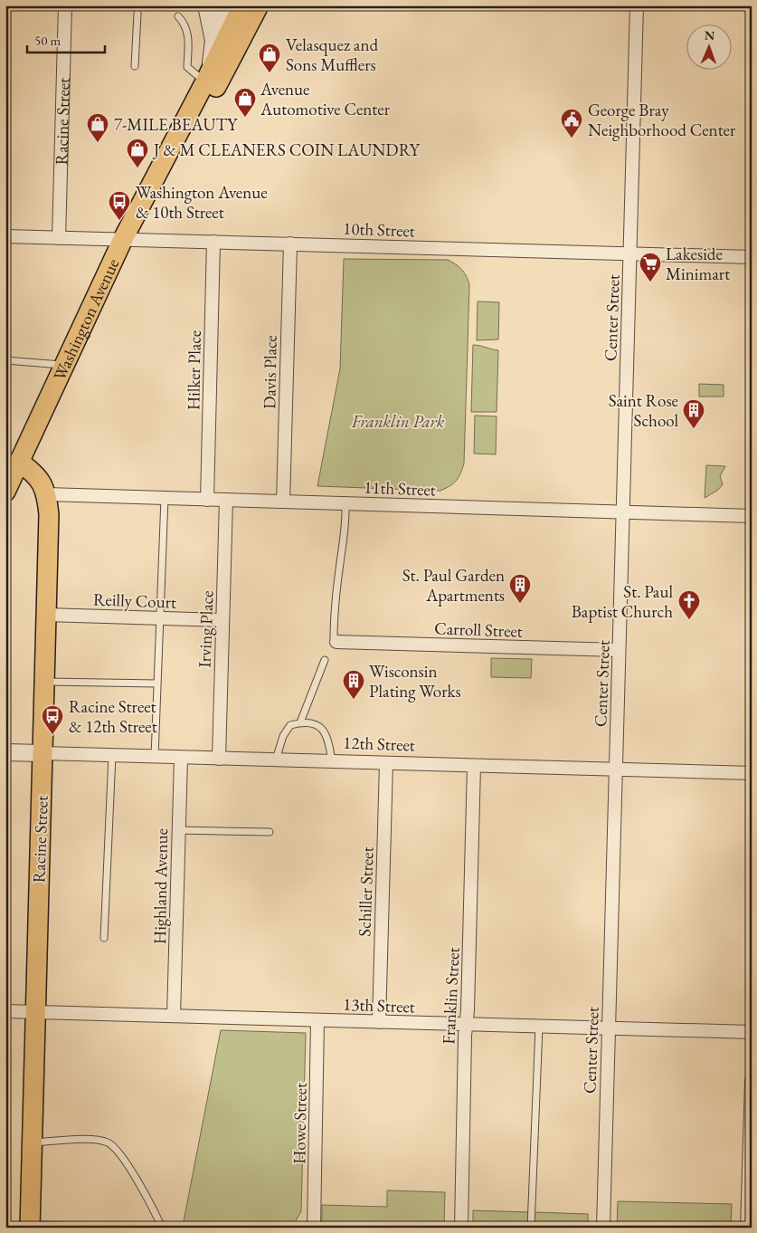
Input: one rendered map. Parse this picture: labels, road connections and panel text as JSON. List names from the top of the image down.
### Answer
{
  "streets": {
    "main road": ["Racine Street", "Washington Avenue"],
    "street": [
      "10th Street",
      "Center Street",
      "Hilker Place",
      "Davis Place",
      "11th Street",
      "Reilly Court",
      "Irving Place",
      "Carroll Street",
      "12th Street",
      "Highland Avenue",
      "Schiller Street",
      "Franklin Street",
      "13th Street",
      "Howe Street"
    ]
  },
  "crossings": [
    ["Racine Street", "10th Street"],
    ["Racine Street", "Washington Avenue"],
    ["Racine Street", "11th Street"],
    ["Racine Street", "Reilly Court"],
    ["Racine Street", "12th Street"],
    ["Racine Street", "13th Street"],
    ["10th Street", "Center Street"],
    ["10th Street", "Washington Avenue"],
    ["10th Street", "Hilker Place"],
    ["10th Street", "Davis Place"],
    ["Center Street", "11th Street"],
    ["Center Street", "Carroll Street"],
    ["Center Street", "12th Street"],
    ["Center Street", "13th Street"],
    ["Hilker Place", "11th Street"],
    ["Davis Place", "11th Street"],
    ["11th Street", "Irving Place"],
    ["Reilly Court", "Irving Place"],
    ["Irving Place", "12th Street"],
    ["12th Street", "Highland Avenue"],
    ["12th Street", "Schiller Street"],
    ["12th Street", "Franklin Street"],
    ["Highland Avenue", "13th Street"],
    ["Schiller Street", "13th Street"],
    ["Franklin Street", "13th Street"],
    ["13th Street", "Howe Street"]
  ],
  "parks": ["Franklin Park"],
  "places": {
    "shop": [
      "Velasquez and Sons Mufflers",
      "Avenue Automotive Center",
      "7-MILE BEAUTY",
      "J & M CLEANERS COIN LAUNDRY"
    ],
    "public building": ["George Bray Neighborhood Center"],
    "bus stop": ["Washington Avenue & 10th Street", "Racine Street & 12th Street"],
    "supermarket": ["Lakeside Minimart"],
    "building": ["Saint Rose School", "St. Paul Garden Apartments", "Wisconsin Plating Works"],
    "church": ["St. Paul Baptist Church"]
  },
  "scale_bar": "50 m",
  "north": "top"
}
